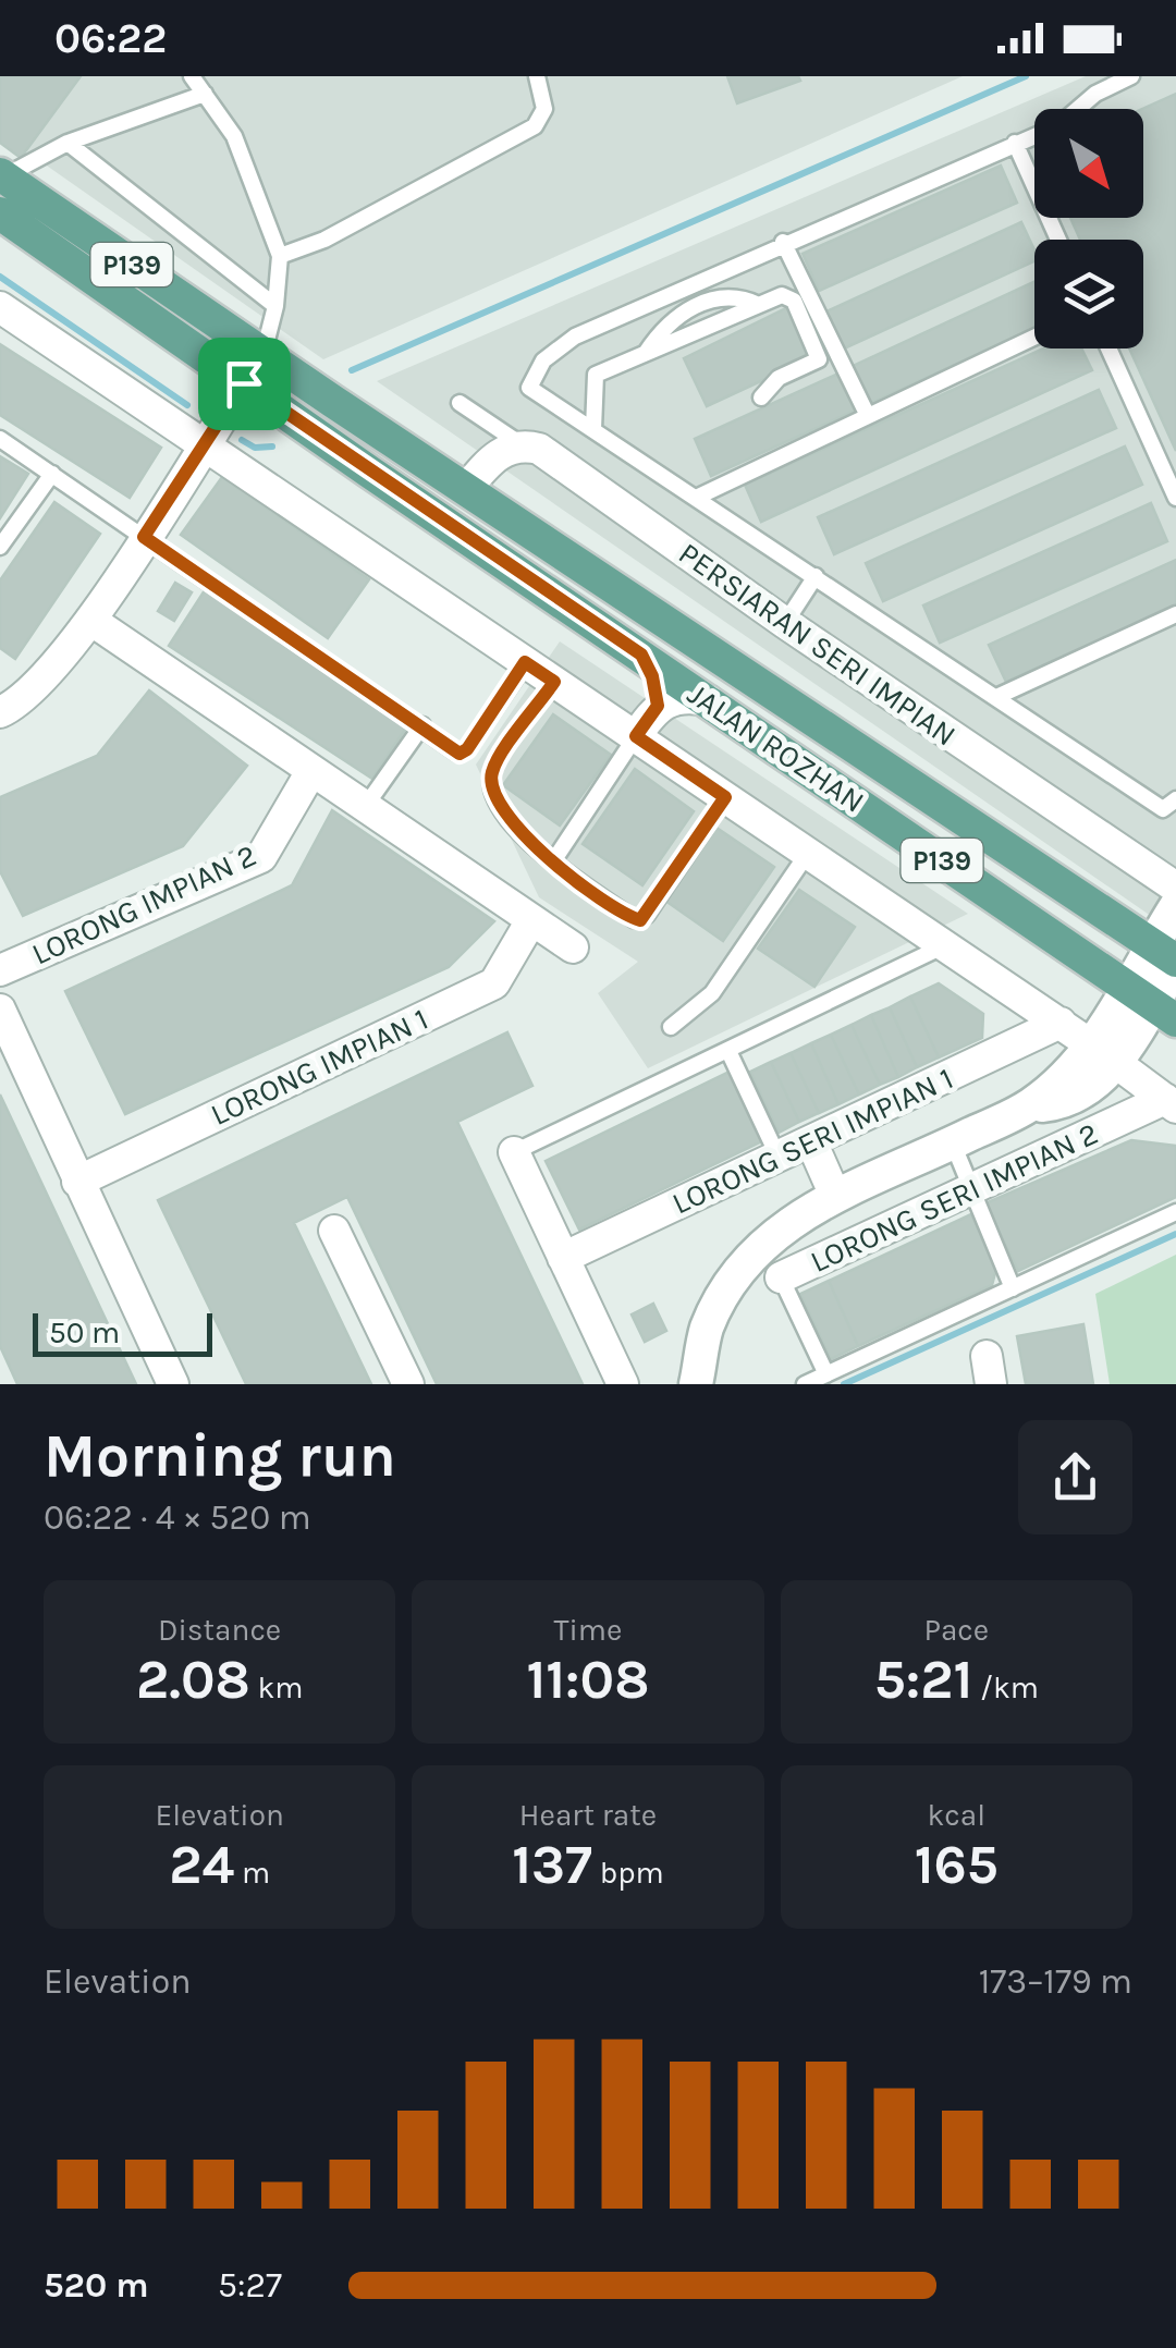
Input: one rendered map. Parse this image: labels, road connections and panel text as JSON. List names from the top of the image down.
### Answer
{
  "streets": {
    "main road": ["P139", "JALAN ROZHAN"],
    "street": [
      "PERSIARAN SERI IMPIAN",
      "LORONG IMPIAN 2",
      "LORONG IMPIAN 1",
      "LORONG SERI IMPIAN 1",
      "LORONG SERI IMPIAN 2"
    ]
  },
  "scale_bar": "50 m",
  "north": "bottom right",
  "page": {
    "status": "06:22",
    "scale": "50 m",
    "heading": ["Morning run", "06:22 · 4 × 520 m"],
    "stats": [
      ["Distance", "2.08 km"],
      ["Time", "11:08"],
      ["Pace", "5:21 /km"],
      ["Elevation", "24 m"],
      ["Heart rate", "137 bpm"],
      ["kcal", "165"]
    ],
    "chart": ["Elevation", "173–179 m"],
    "list": [
      {
        "name": "520 m",
        "note": "5:27"
      }
    ]
  }
}
